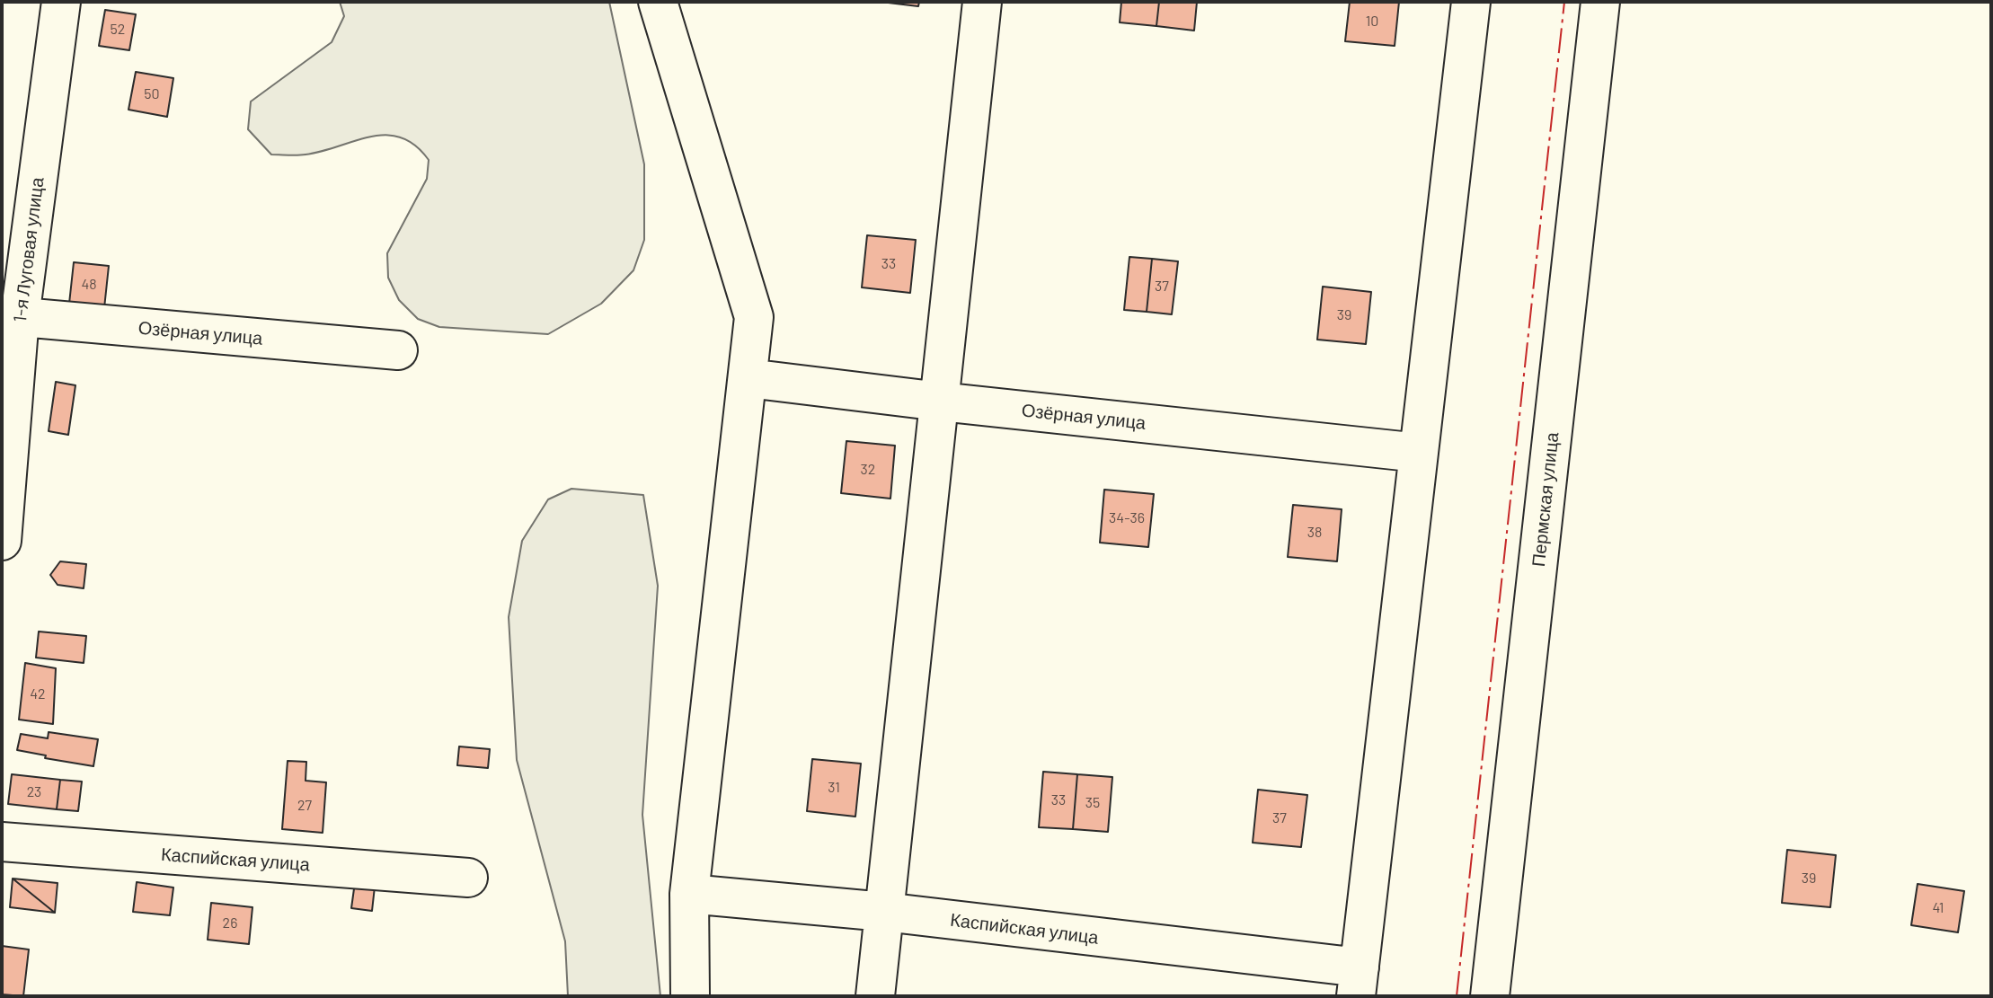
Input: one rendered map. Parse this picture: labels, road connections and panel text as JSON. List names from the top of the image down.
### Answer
{
  "streets": {
    "street": [
      "1-я Луговая улица",
      "Озёрная улица",
      "Пермская улица",
      "Каспийская улица"
    ]
  },
  "crossings": [
    ["1-я Луговая улица", "Озёрная улица"]
  ],
  "house_numbers": [
    "10",
    "52",
    "50",
    "33",
    "48",
    "37",
    "39",
    "32",
    "34-36",
    "38",
    "42",
    "31",
    "23",
    "33",
    "35",
    "27",
    "37",
    "39",
    "41",
    "26"
  ]
}
